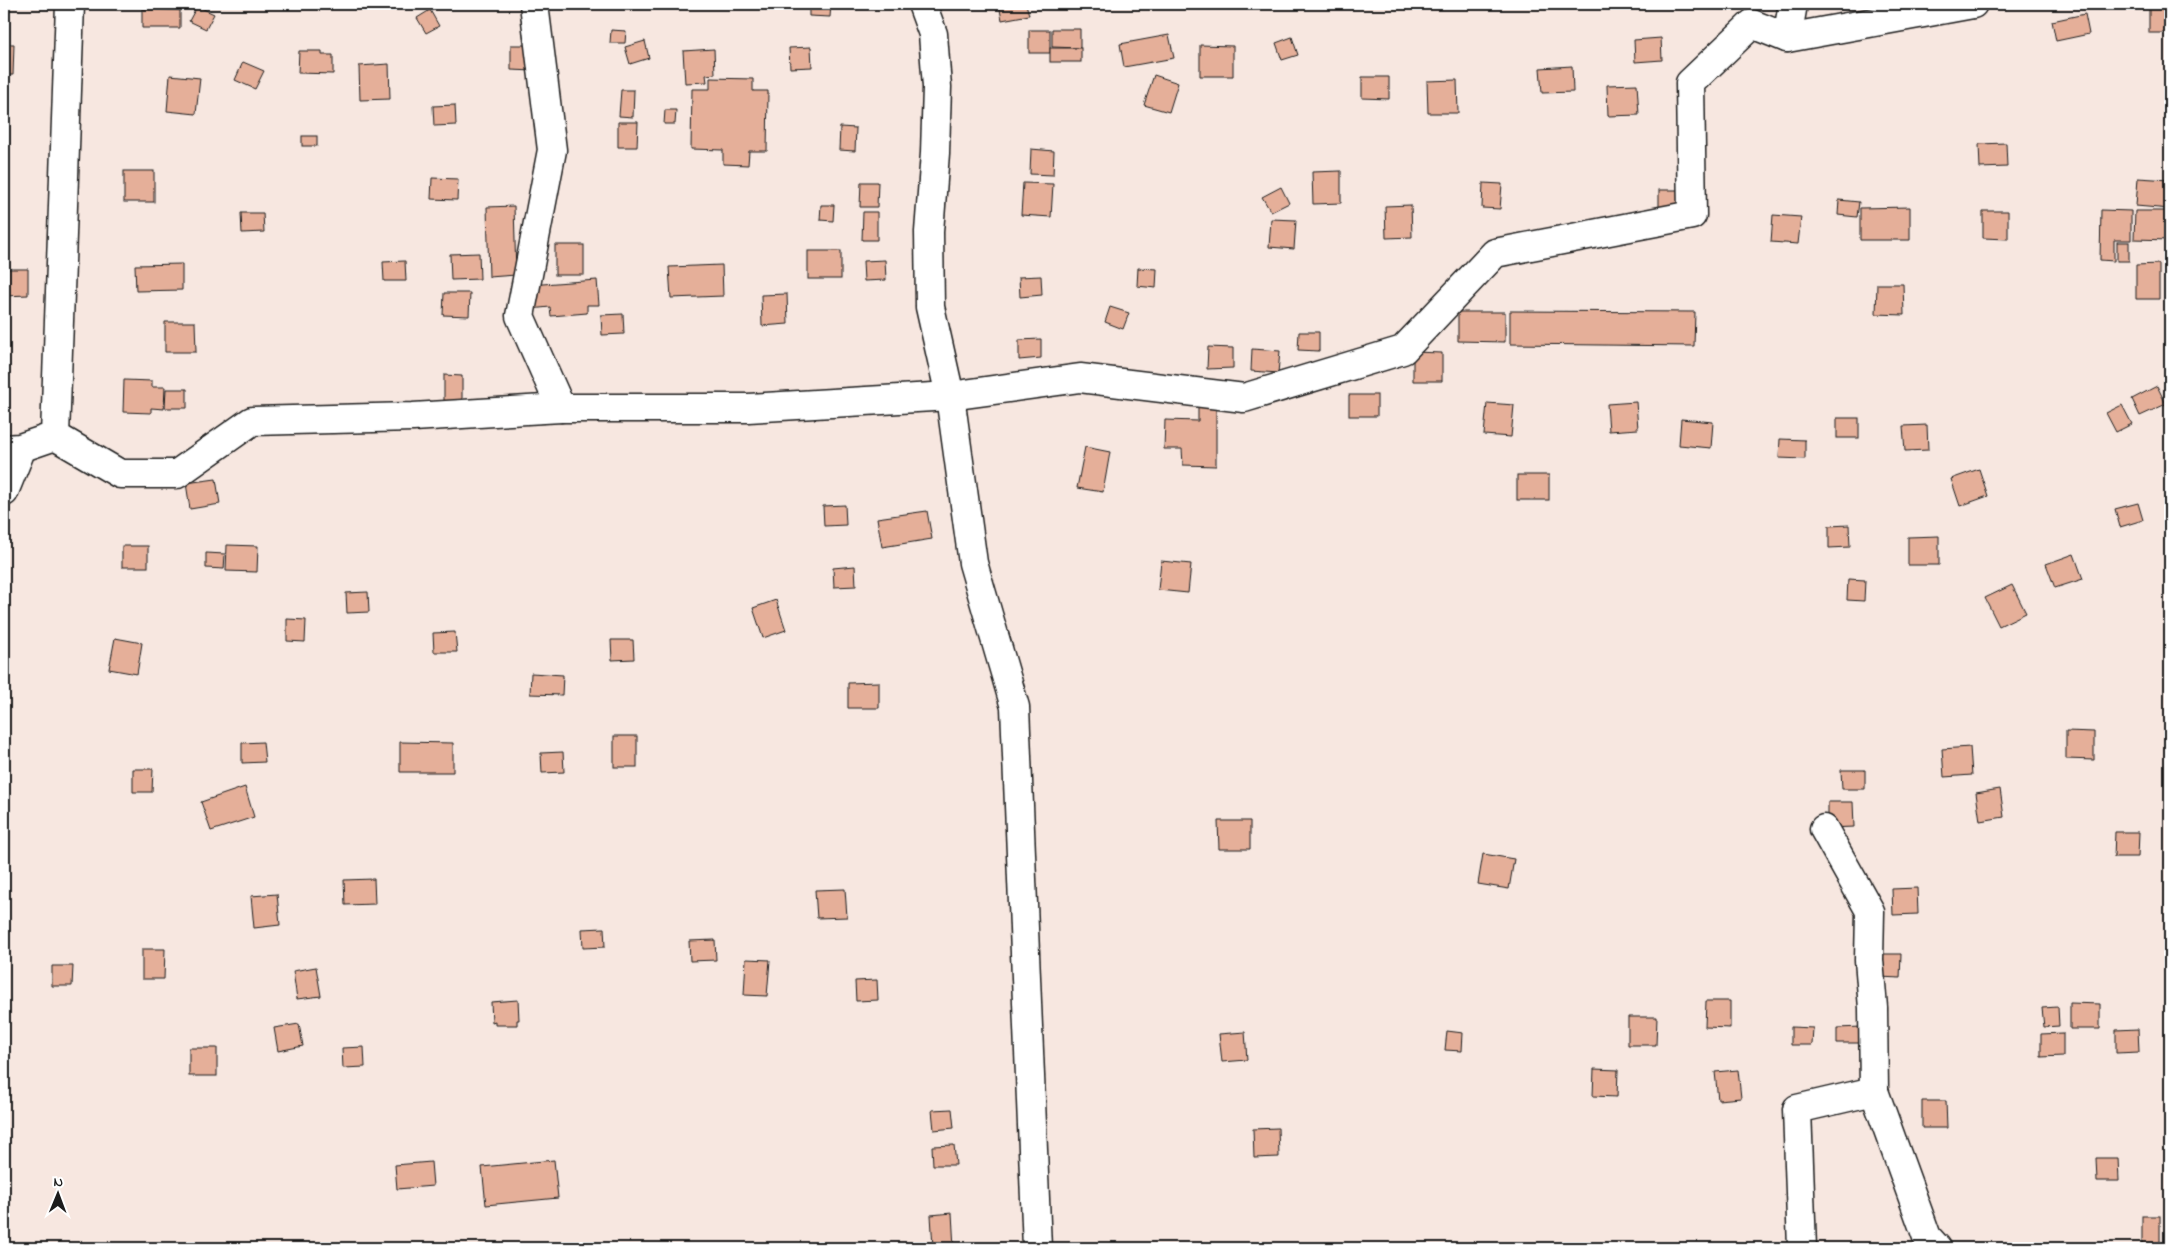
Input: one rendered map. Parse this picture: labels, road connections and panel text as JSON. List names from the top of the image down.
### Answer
{
  "north": "top"
}
